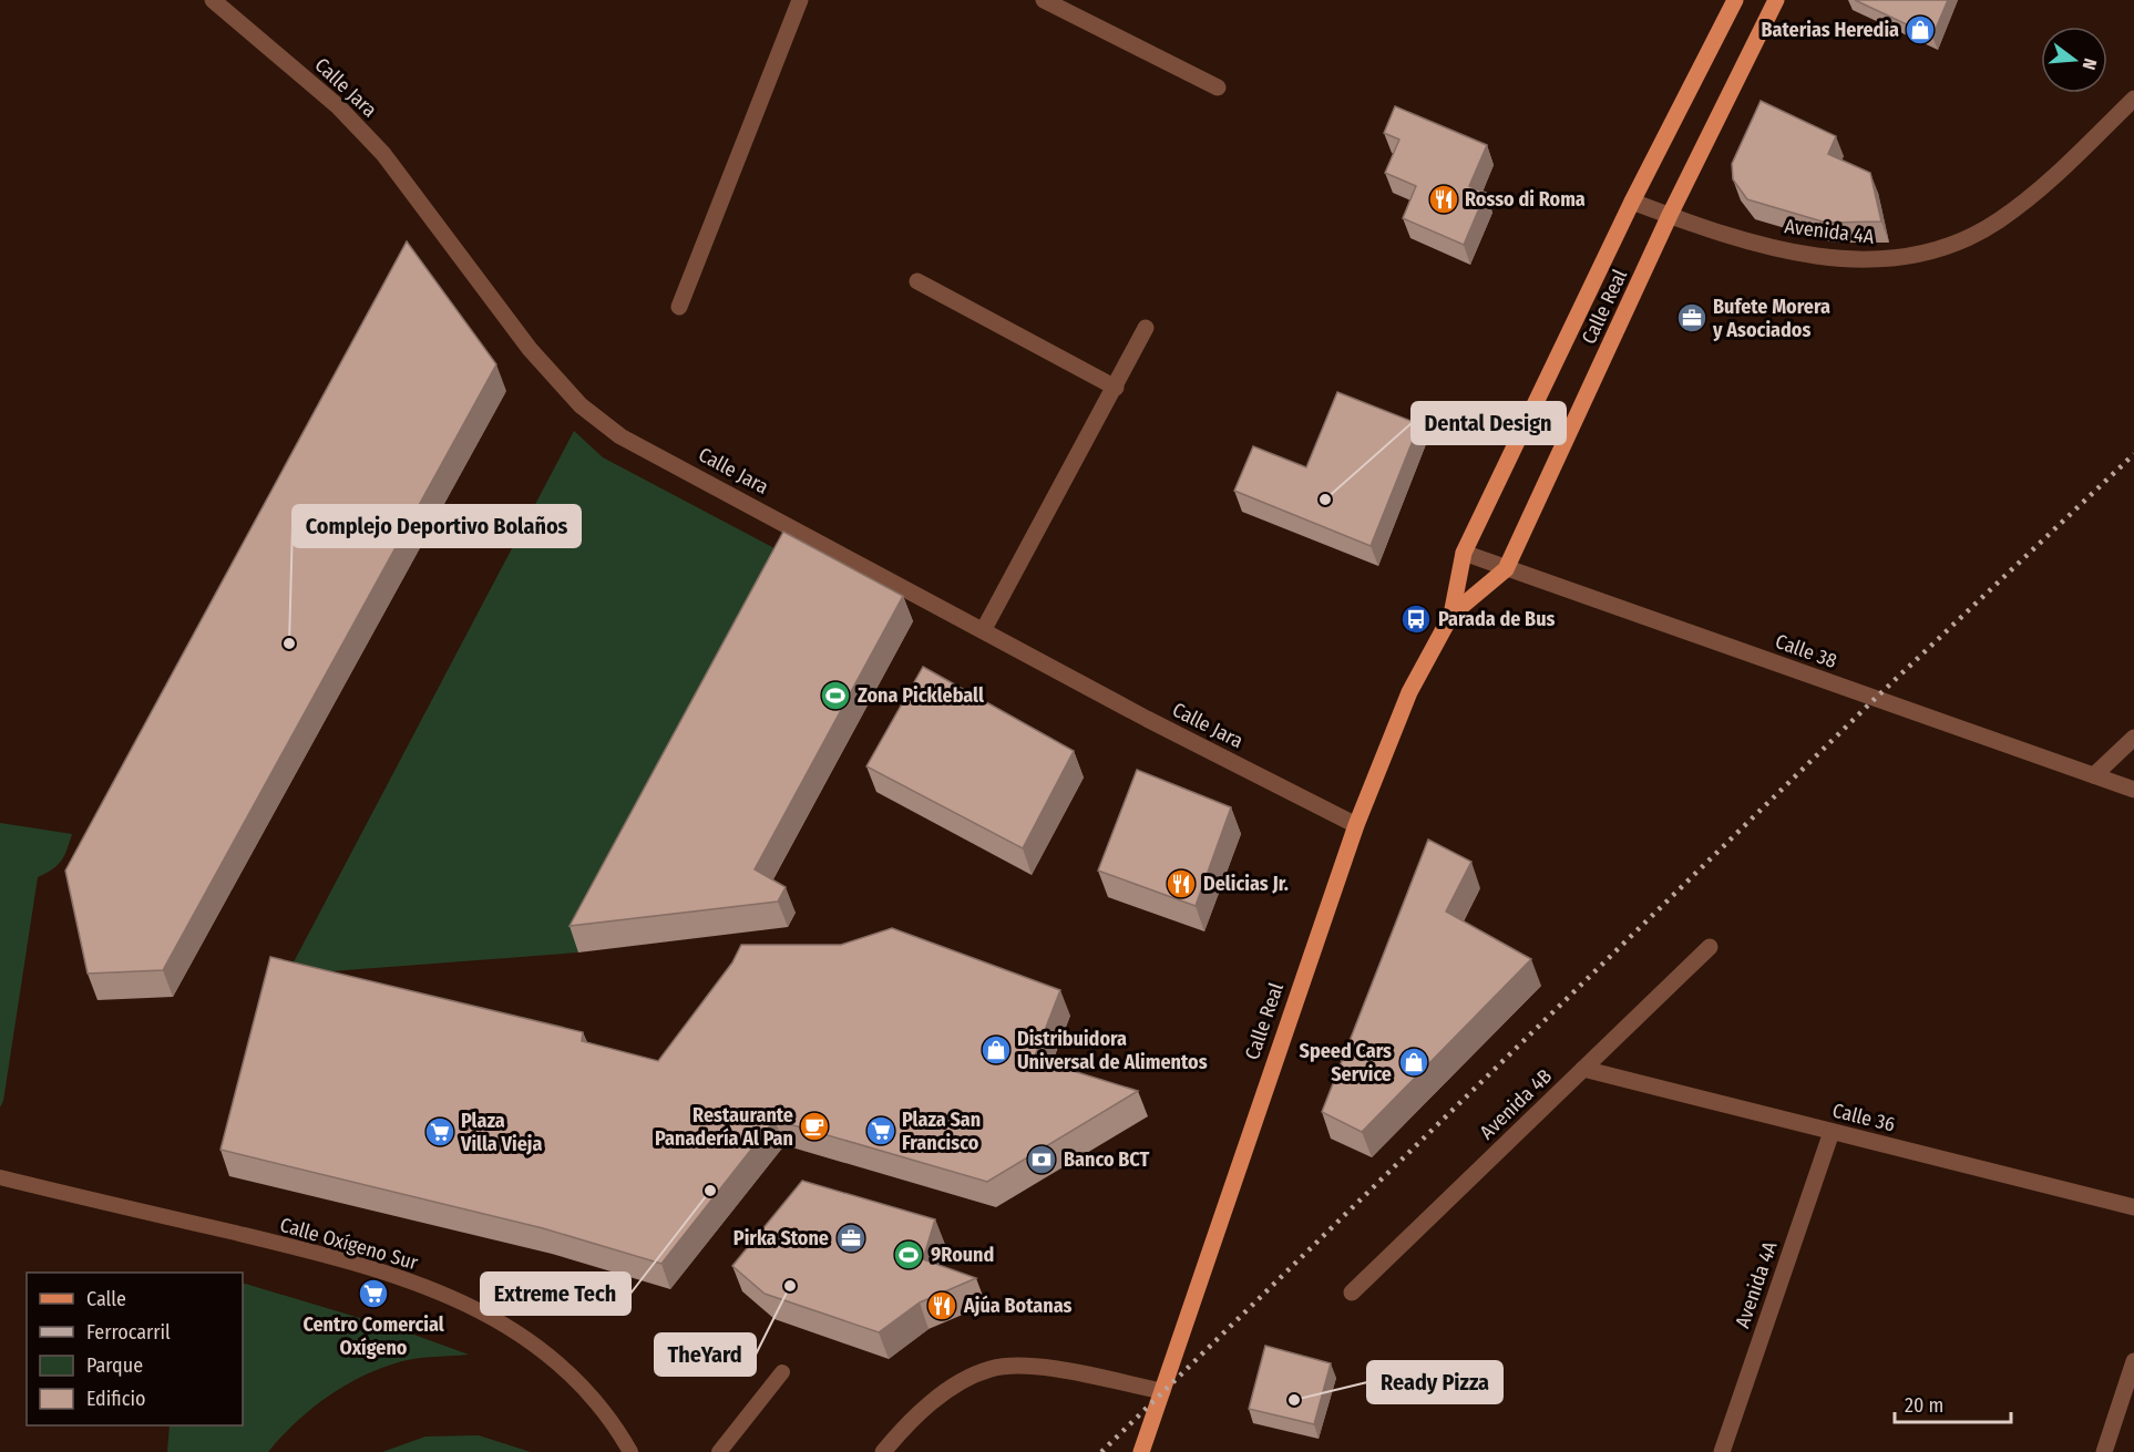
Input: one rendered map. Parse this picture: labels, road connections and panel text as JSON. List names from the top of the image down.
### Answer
{
  "streets": {
    "main road": ["Calle Real"],
    "street": [
      "Calle Jara",
      "Avenida 4A",
      "Calle 38",
      "Avenida 4B",
      "Calle 36"
    ],
    "lane": ["Calle Oxígeno Sur"]
  },
  "crossings": [
    ["Calle Jara", "Calle Real"],
    ["Avenida 4A", "Calle Real"],
    ["Avenida 4A", "Calle 36"],
    ["Calle Real", "Calle 38"],
    ["Avenida 4B", "Calle 36"]
  ],
  "places": {
    "shop": ["Baterias Heredia", "Distribuidora Universal de Alimentos", "Speed Cars Service"],
    "restaurant": ["Rosso di Roma", "Delicias Jr.", "Ajúa Botanas"],
    "office": ["Bufete Morera y Asociados", "Pirka Stone"],
    "other": [
      "Dental Design",
      "Complejo Deportivo Bolaños",
      "Extreme Tech",
      "TheYard",
      "Ready Pizza"
    ],
    "bus stop": ["Parada de Bus"],
    "sports": ["Zona Pickleball", "9Round"],
    "cafe": ["Restaurante Panadería Al Pan"],
    "supermarket": ["Plaza San Francisco", "Plaza Villa Vieja", "Centro Comercial Oxígeno"],
    "bank": ["Banco BCT"]
  },
  "legend": [
    "Calle",
    "Ferrocarril",
    "Parque",
    "Edificio"
  ],
  "scale_bar": "20 m",
  "north": "right"
}
